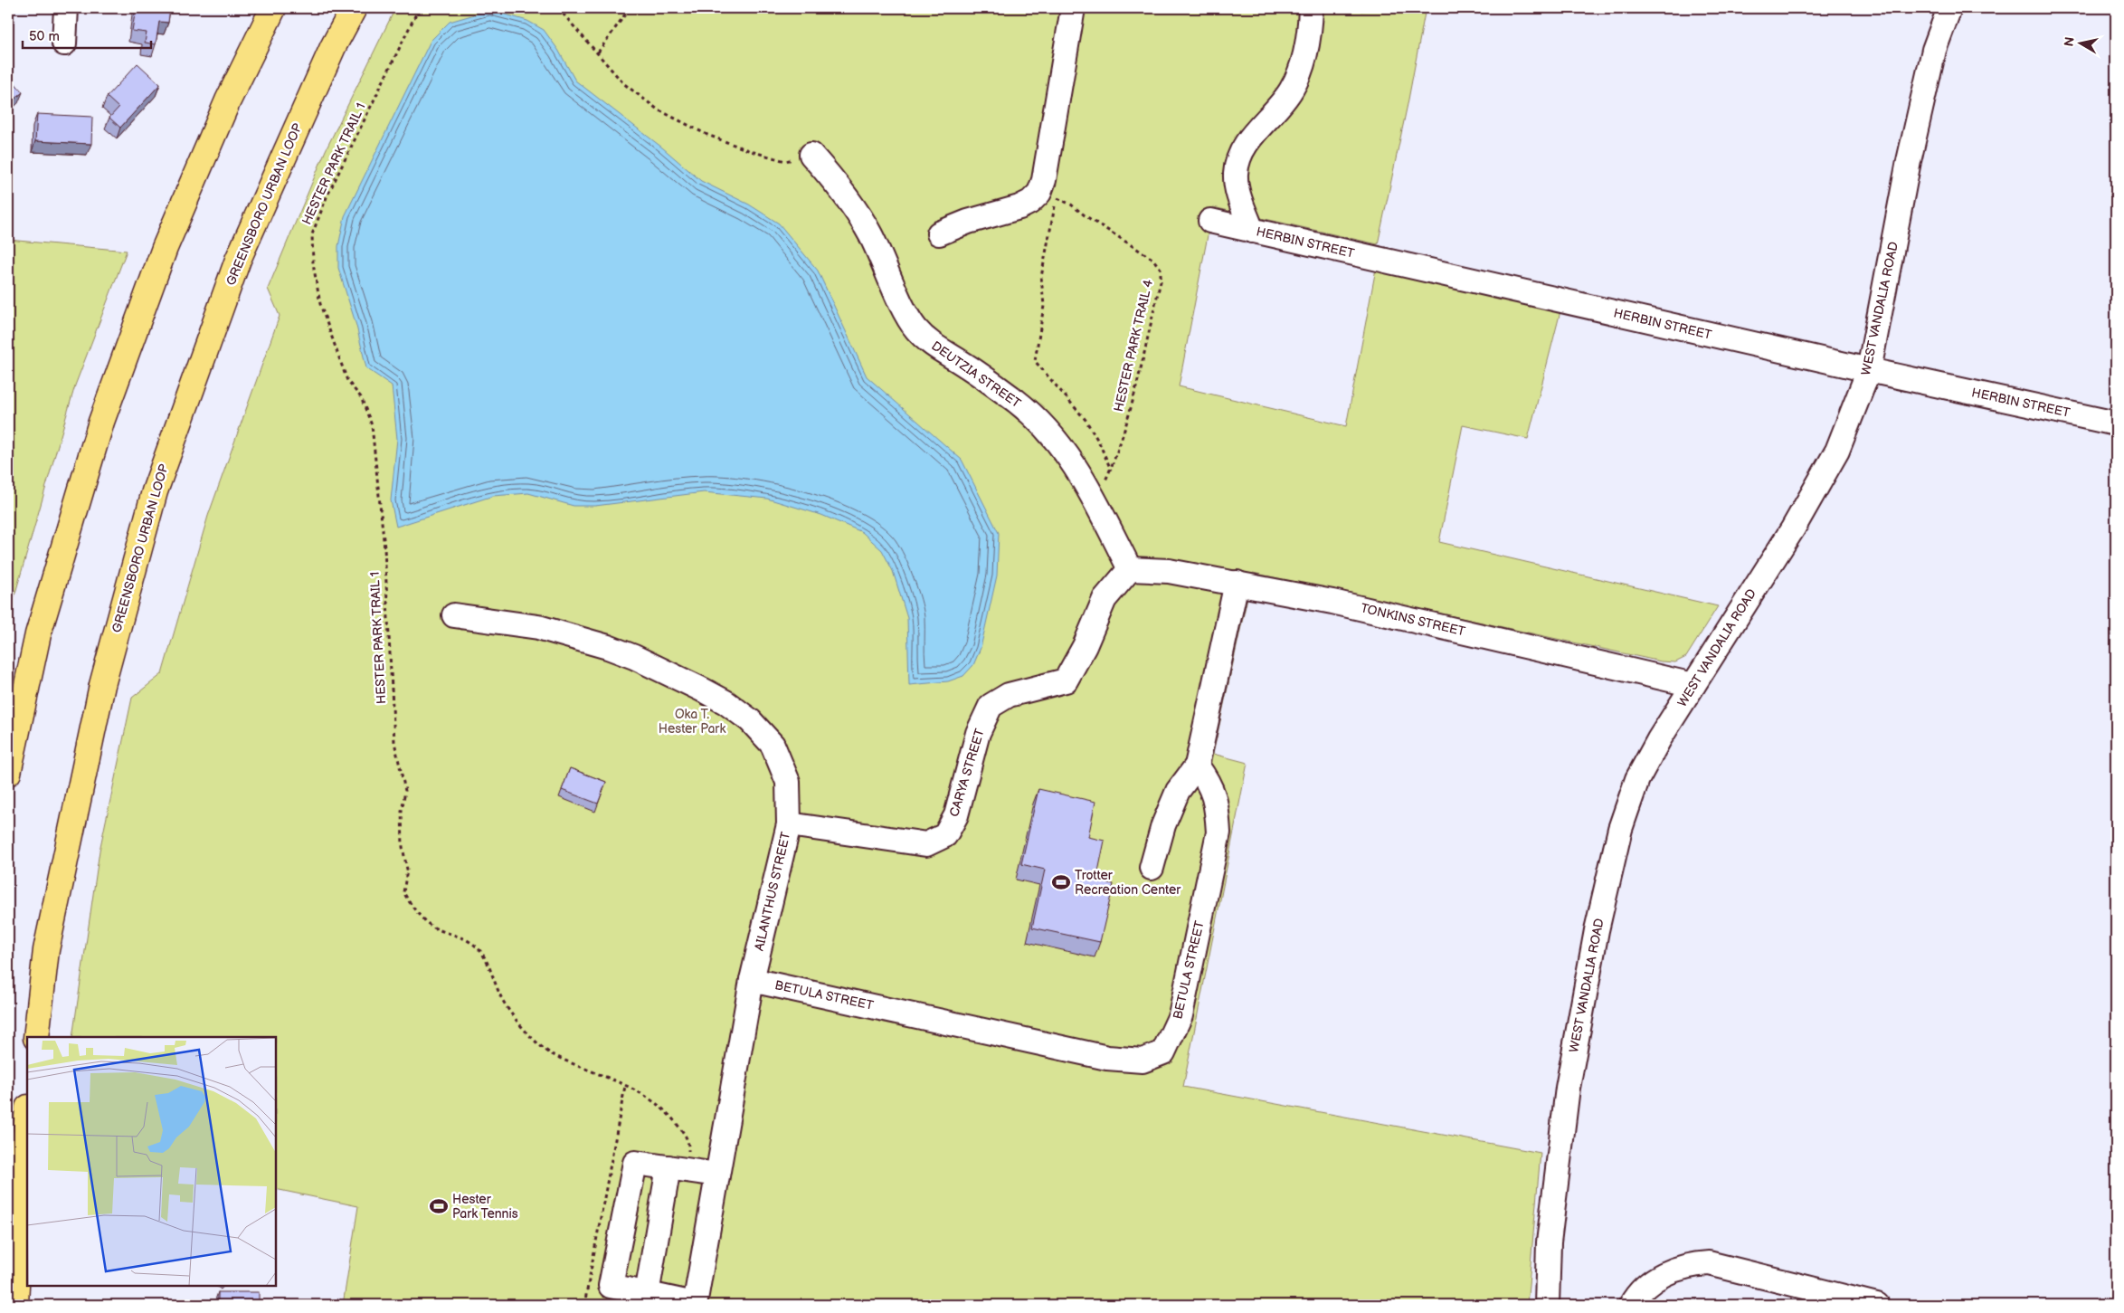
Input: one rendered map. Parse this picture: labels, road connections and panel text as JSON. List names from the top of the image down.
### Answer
{
  "streets": {
    "highway": ["GREENSBORO URBAN LOOP"],
    "street": [
      "HERBIN STREET",
      "WEST VANDALIA ROAD",
      "DEUTZIA STREET",
      "TONKINS STREET",
      "CARYA STREET",
      "AILANTHUS STREET",
      "BETULA STREET"
    ],
    "path": ["HESTER PARK TRAIL 1", "HESTER PARK TRAIL 4"]
  },
  "crossings": [
    ["HERBIN STREET", "WEST VANDALIA ROAD"],
    ["WEST VANDALIA ROAD", "TONKINS STREET"],
    ["HESTER PARK TRAIL 4", "DEUTZIA STREET"],
    ["DEUTZIA STREET", "TONKINS STREET"],
    ["DEUTZIA STREET", "CARYA STREET"],
    ["TONKINS STREET", "CARYA STREET"],
    ["CARYA STREET", "AILANTHUS STREET"],
    ["AILANTHUS STREET", "BETULA STREET"]
  ],
  "parks": ["Oka T. Hester Park"],
  "places": {
    "sports": ["Trotter Recreation Center", "Hester Park Tennis"]
  },
  "scale_bar": "50 m",
  "north": "left"
}
